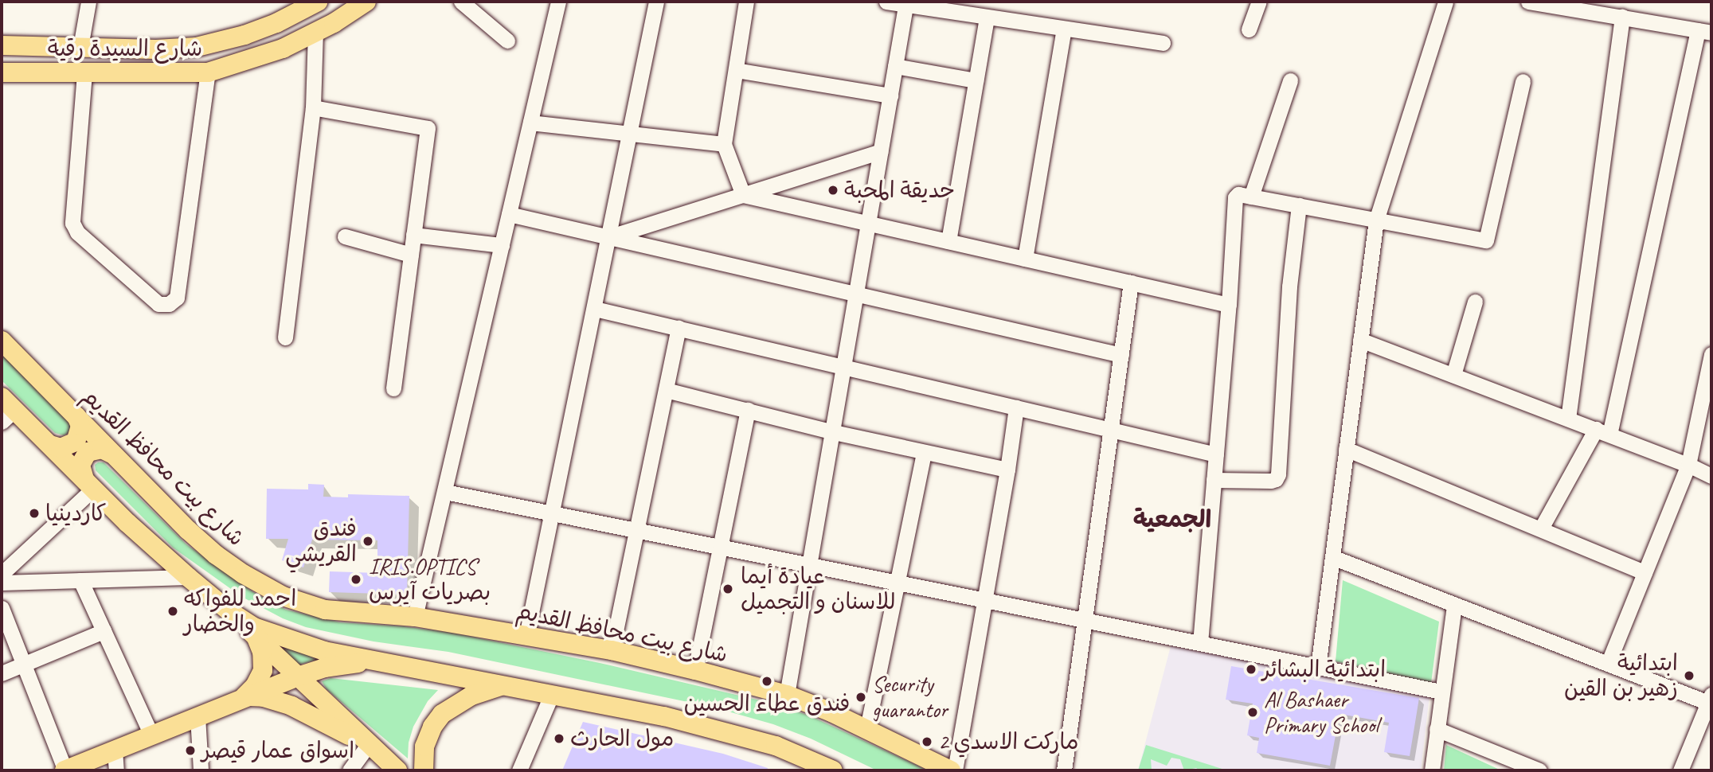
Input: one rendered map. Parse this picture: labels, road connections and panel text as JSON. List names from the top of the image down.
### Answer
{
  "streets": {
    "main road": ["شارع السيدة رقية", "شارع بيت محافظ القديم"]
  },
  "districts": ["الجمعية"],
  "places": [
    "حديقة المحبة",
    "كاردينيا",
    "فندق القريشي",
    "IRIS.OPTICS بصريات آيرس",
    "عيادة أيما للاسنان و التجميل",
    "احمد للفواكه والخضار",
    "ابتدائية البشائر",
    "ابتدائية زهير بن القين",
    "فندق عطاء الحسين",
    "Security guarantor",
    "Al Bashaer Primary School",
    "مول الحارث",
    "ماركت الاسدي 2",
    "اسواق عمار قيصر"
  ]
}
